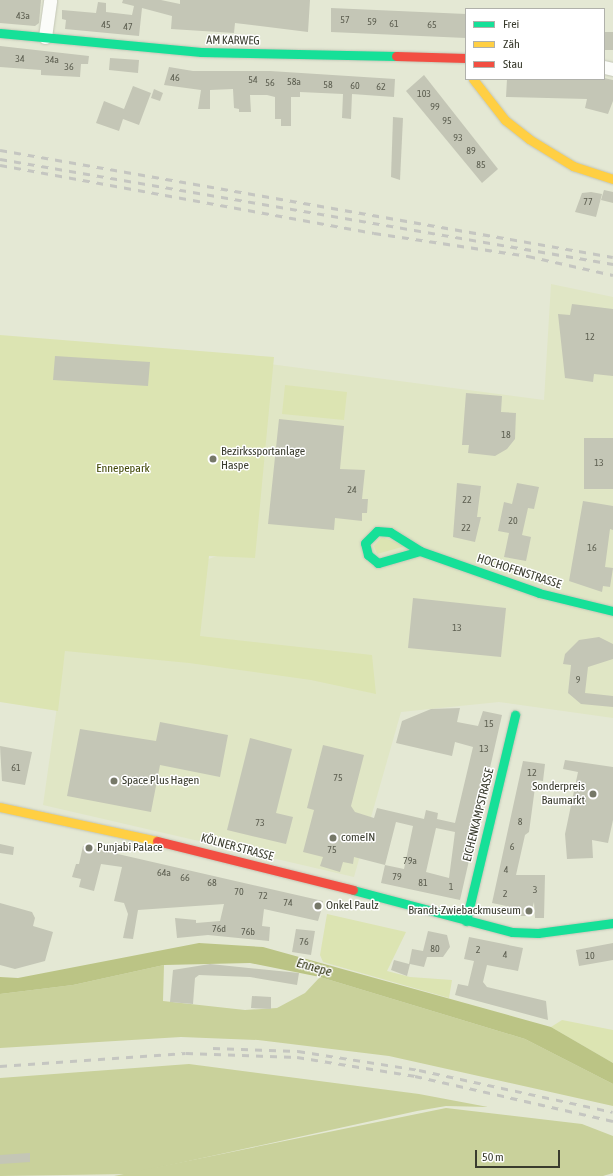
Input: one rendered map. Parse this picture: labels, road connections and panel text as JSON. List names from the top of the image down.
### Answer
{
  "streets": {
    "street": [
      "AM KARWEG",
      "HOCHOFENSTRASSE",
      "EICHENKAMPSTRASSE",
      "KÖLNER STRASSE"
    ]
  },
  "crossings": [
    ["EICHENKAMPSTRASSE", "KÖLNER STRASSE"]
  ],
  "water": ["Ennepe"],
  "parks": ["Ennepepark"],
  "places": [
    "Bezirkssportanlage Haspe",
    "Space Plus Hagen",
    "Sonderpreis Baumarkt",
    "comeIN",
    "Punjabi Palace",
    "Onkel Paulz",
    "Brandt-Zwiebackmuseum"
  ],
  "house_numbers": [
    "43a",
    "57",
    "59",
    "61",
    "45",
    "65",
    "47",
    "34",
    "34a",
    "36",
    "46",
    "54",
    "58a",
    "56",
    "58",
    "60",
    "62",
    "103",
    "99",
    "95",
    "93",
    "89",
    "85",
    "77",
    "12",
    "18",
    "13",
    "24",
    "22",
    "20",
    "22",
    "16",
    "13",
    "9",
    "15",
    "13",
    "61",
    "12",
    "75",
    "8",
    "73",
    "6",
    "75",
    "79a",
    "4",
    "64a",
    "79",
    "66",
    "68",
    "81",
    "1",
    "3",
    "70",
    "2",
    "72",
    "74",
    "76d",
    "76b",
    "76",
    "80",
    "2",
    "4",
    "10"
  ],
  "legend": ["Frei", "Zäh", "Stau"],
  "scale_bar": "50 m"
}
